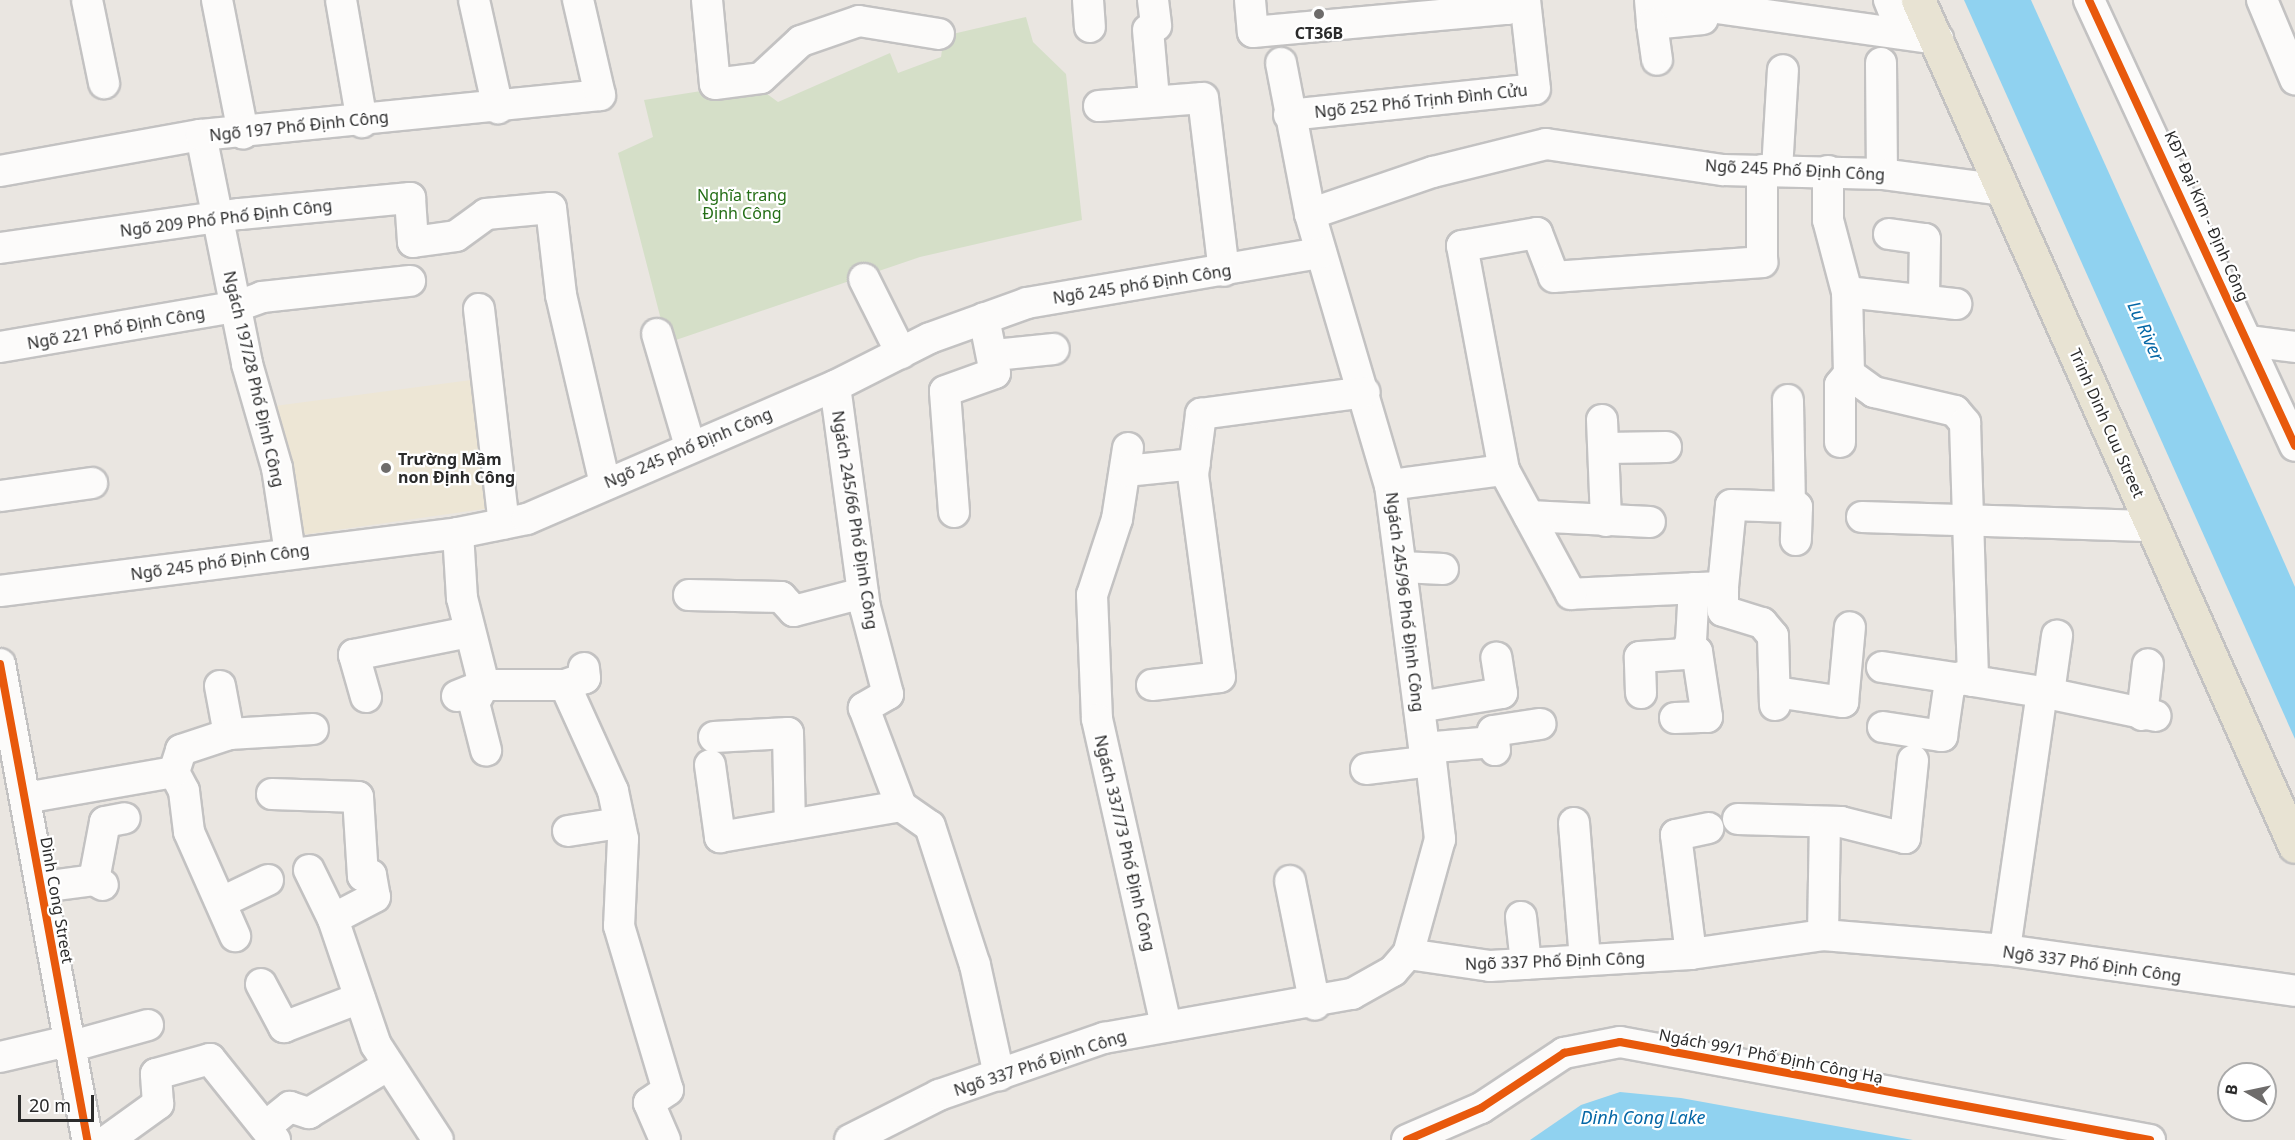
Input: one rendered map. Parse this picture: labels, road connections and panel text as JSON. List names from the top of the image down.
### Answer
{
  "streets": {
    "main road": ["Trinh Dinh Cuu Street"],
    "street": [
      "Ngõ 252 Phố Trịnh Đình Cửu",
      "Ngõ 197 Phố Định Công",
      "Ngõ 245 Phố Định Công",
      "KĐT Đại Kim - Định Công",
      "Ngõ 209 Phố Phố Định Công",
      "Ngõ 245 phố Định Công",
      "Ngõ 221 Phố Định Công",
      "Ngách 197/28 Phố Định Công",
      "Ngách 245/66 Phố Định Công",
      "Ngách 245/96 Phố Định Công",
      "Ngách 337/73 Phố Định Công",
      "Dinh Cong Street",
      "Ngõ 337 Phố Định Công",
      "Ngách 99/1 Phố Định Công Hạ"
    ]
  },
  "crossings": [
    ["Ngõ 197 Phố Định Công", "Ngách 197/28 Phố Định Công"],
    ["Ngõ 245 Phố Định Công", "Trinh Dinh Cuu Street"],
    ["Ngõ 209 Phố Phố Định Công", "Ngõ 245 phố Định Công"],
    ["Ngõ 209 Phố Phố Định Công", "Ngách 197/28 Phố Định Công"],
    ["Ngõ 245 phố Định Công", "Ngách 197/28 Phố Định Công"],
    ["Ngõ 245 phố Định Công", "Ngách 245/66 Phố Định Công"],
    ["Ngõ 245 phố Định Công", "Ngách 245/96 Phố Định Công"],
    ["Ngõ 221 Phố Định Công", "Ngách 197/28 Phố Định Công"],
    ["Ngách 245/96 Phố Định Công", "Ngõ 337 Phố Định Công"],
    ["Ngách 337/73 Phố Định Công", "Ngõ 337 Phố Định Công"]
  ],
  "water": ["Lu River", "Dinh Cong Lake"],
  "parks": ["Nghĩa trang Định Công"],
  "places": ["CT36B", "Trường Mầm non Định Công"],
  "scale_bar": "20 m",
  "north": "left"
}
